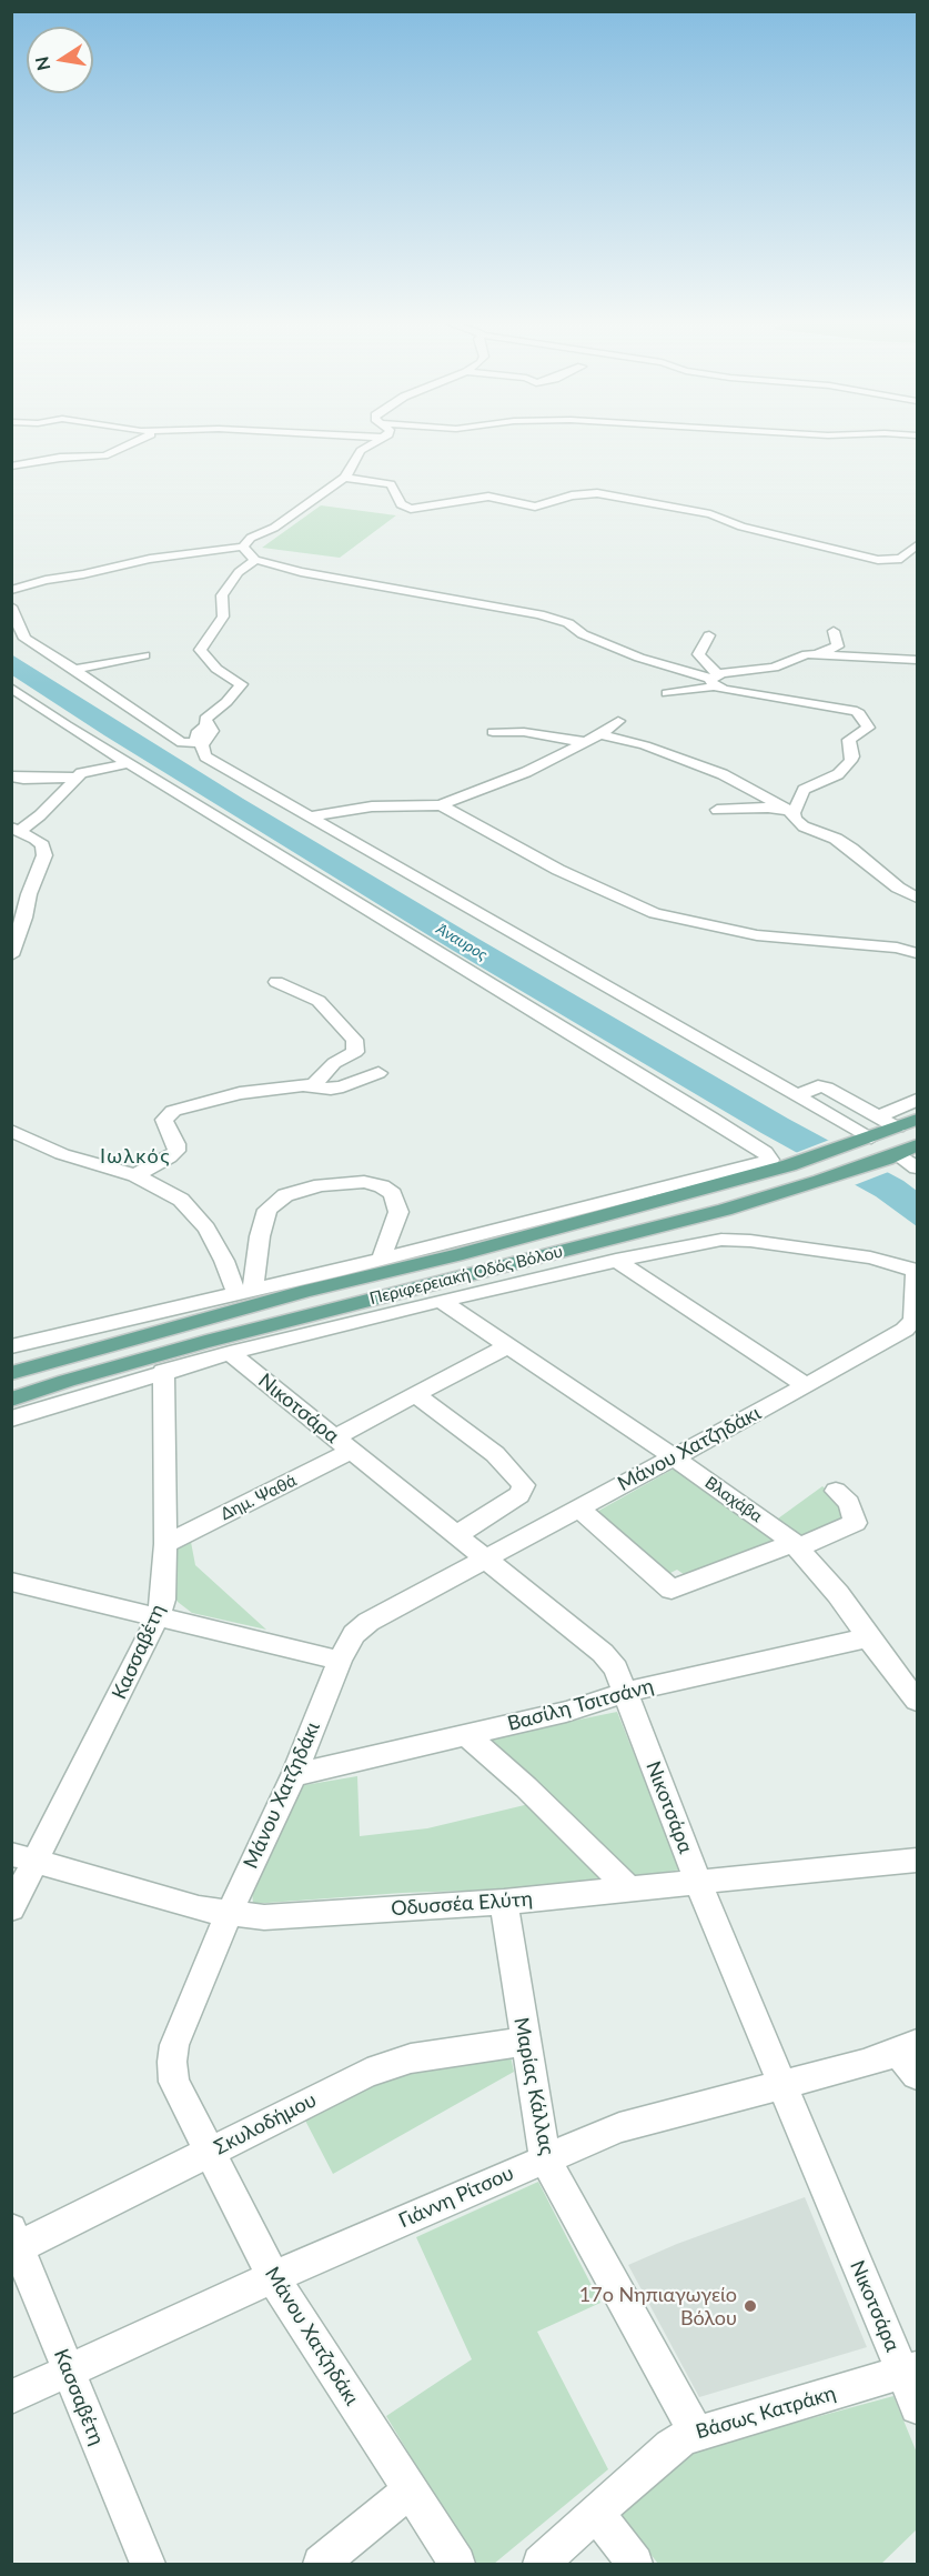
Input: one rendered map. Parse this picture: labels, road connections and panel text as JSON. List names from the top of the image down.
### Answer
{
  "streets": {
    "main road": ["Περιφερειακή Οδός Βόλου"],
    "street": [
      "Νικοτσάρα",
      "Μάνου Χατζηδάκι",
      "Δημ. Ψαθά",
      "Βλαχάβα",
      "Κασσαβέτη",
      "Βασίλη Τσιτσάνη",
      "Οδυσσέα Ελύτη",
      "Μαρίας Κάλλας",
      "Σκυλοδήμου",
      "Γιάννη Ρίτσου",
      "Βάσως Κατράκη"
    ]
  },
  "crossings": [
    ["Νικοτσάρα", "Μάνου Χατζηδάκι"],
    ["Νικοτσάρα", "Δημ. Ψαθά"],
    ["Νικοτσάρα", "Βασίλη Τσιτσάνη"],
    ["Νικοτσάρα", "Οδυσσέα Ελύτη"],
    ["Νικοτσάρα", "Γιάννη Ρίτσου"],
    ["Νικοτσάρα", "Βάσως Κατράκη"],
    ["Μάνου Χατζηδάκι", "Βλαχάβα"],
    ["Μάνου Χατζηδάκι", "Βασίλη Τσιτσάνη"],
    ["Μάνου Χατζηδάκι", "Οδυσσέα Ελύτη"],
    ["Μάνου Χατζηδάκι", "Σκυλοδήμου"],
    ["Μάνου Χατζηδάκι", "Γιάννη Ρίτσου"],
    ["Δημ. Ψαθά", "Βλαχάβα"],
    ["Δημ. Ψαθά", "Κασσαβέτη"],
    ["Βλαχάβα", "Βασίλη Τσιτσάνη"],
    ["Κασσαβέτη", "Οδυσσέα Ελύτη"],
    ["Κασσαβέτη", "Σκυλοδήμου"],
    ["Κασσαβέτη", "Γιάννη Ρίτσου"],
    ["Οδυσσέα Ελύτη", "Μαρίας Κάλλας"],
    ["Μαρίας Κάλλας", "Σκυλοδήμου"],
    ["Μαρίας Κάλλας", "Γιάννη Ρίτσου"],
    ["Μαρίας Κάλλας", "Βάσως Κατράκη"]
  ],
  "districts": ["Ιωλκός"],
  "water": ["Άναυρος"],
  "places": ["17ο Νηπιαγωγείο Βόλου"],
  "north": "left"
}
